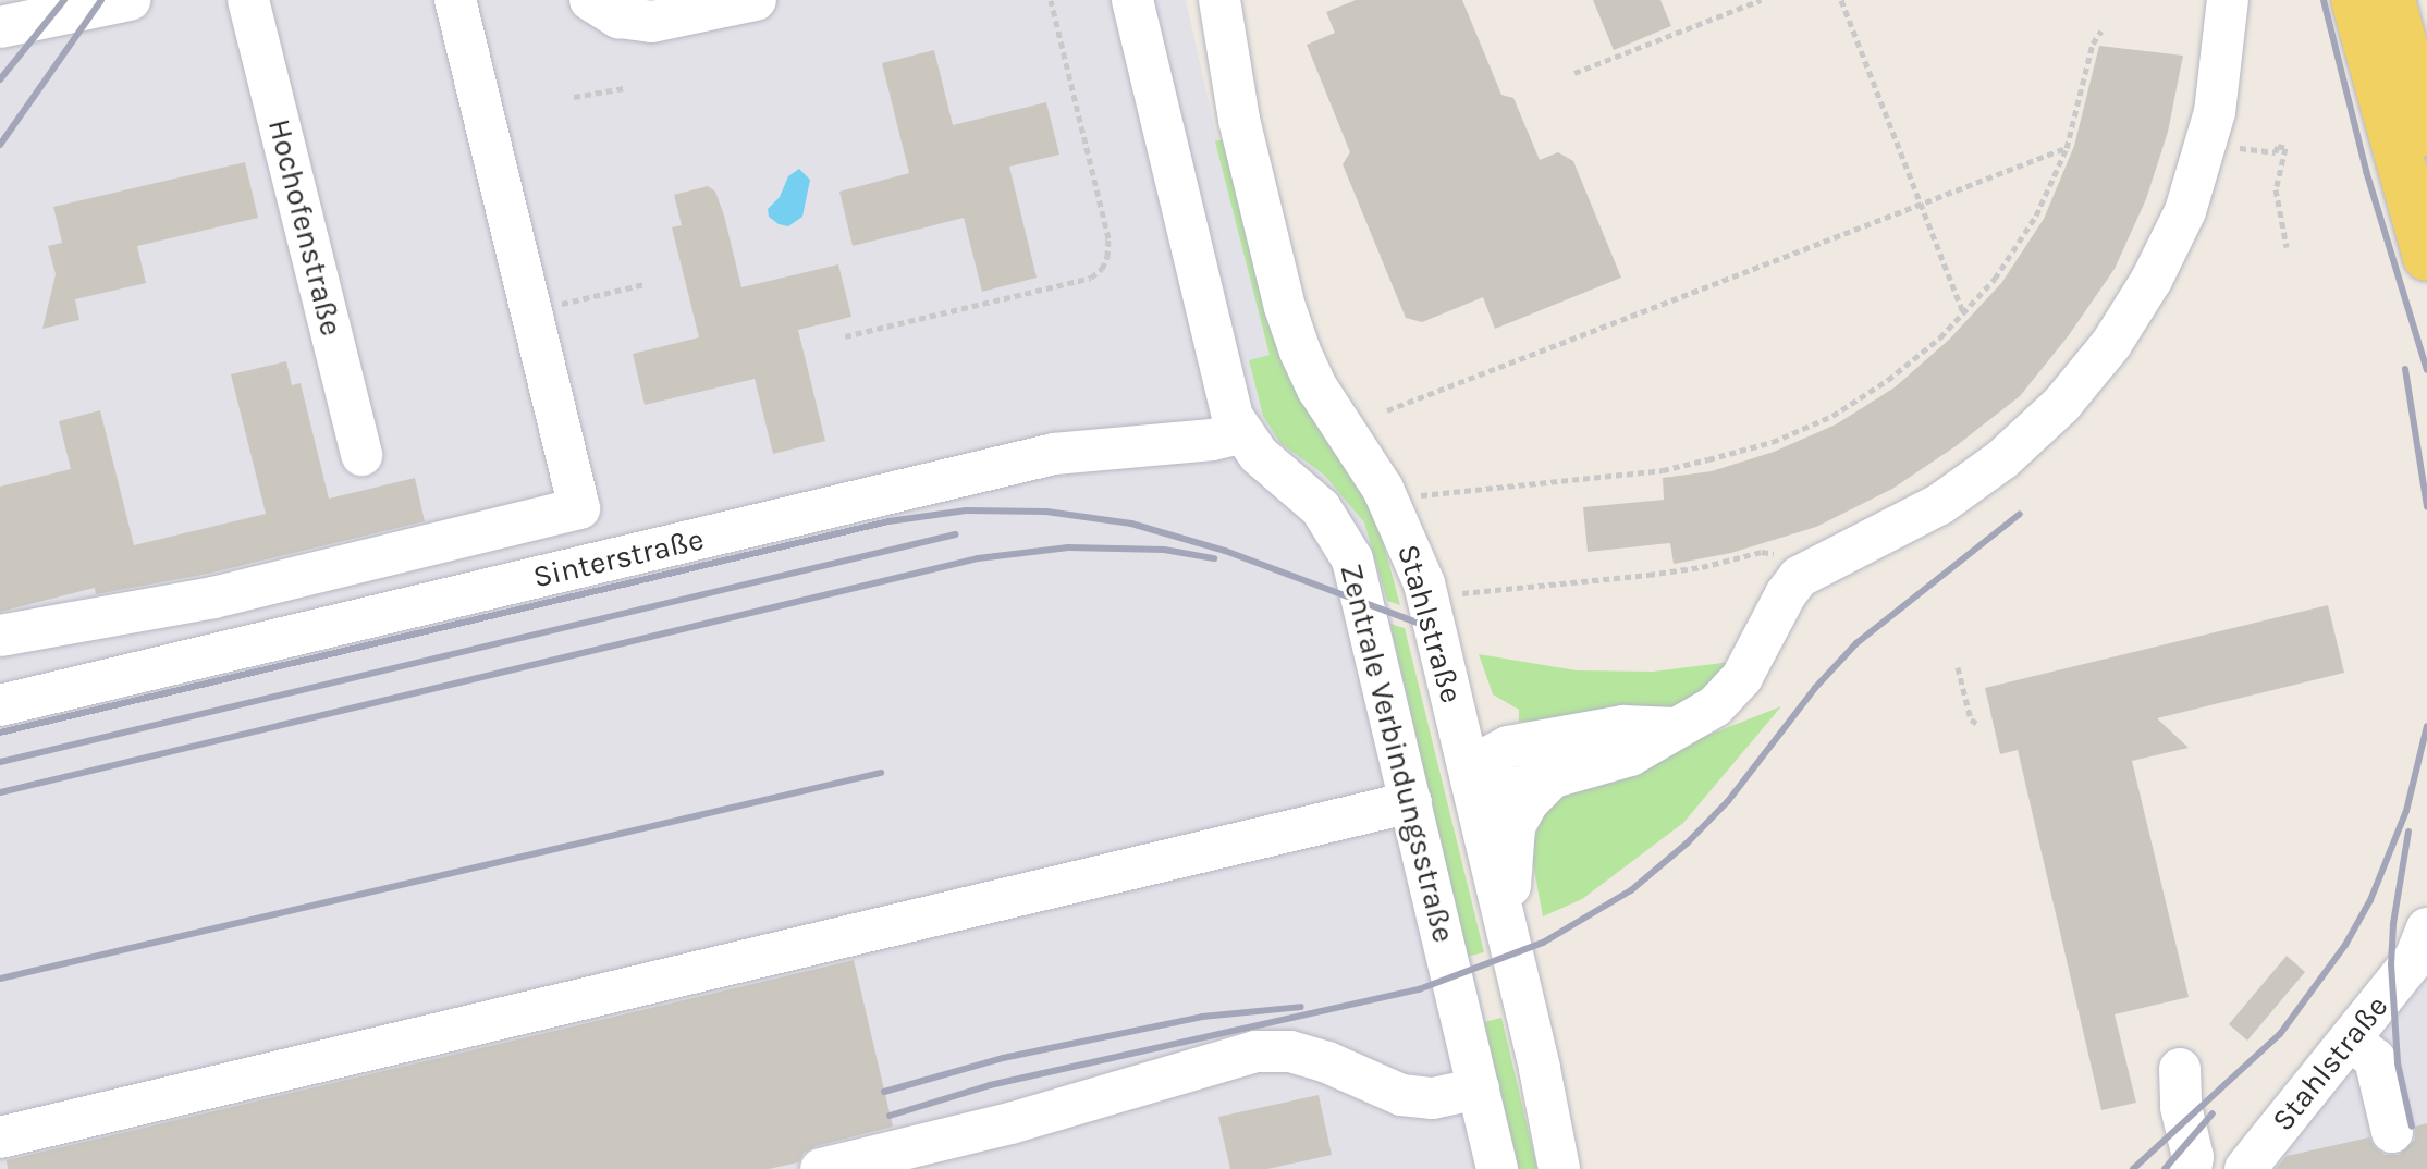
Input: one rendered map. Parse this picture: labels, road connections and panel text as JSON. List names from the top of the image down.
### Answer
{
  "streets": {
    "street": [
      "Hochofenstraße",
      "Sinterstraße",
      "Stahlstraße",
      "Zentrale Verbindungsstraße"
    ]
  },
  "crossings": [
    ["Sinterstraße", "Zentrale Verbindungsstraße"]
  ]
}
